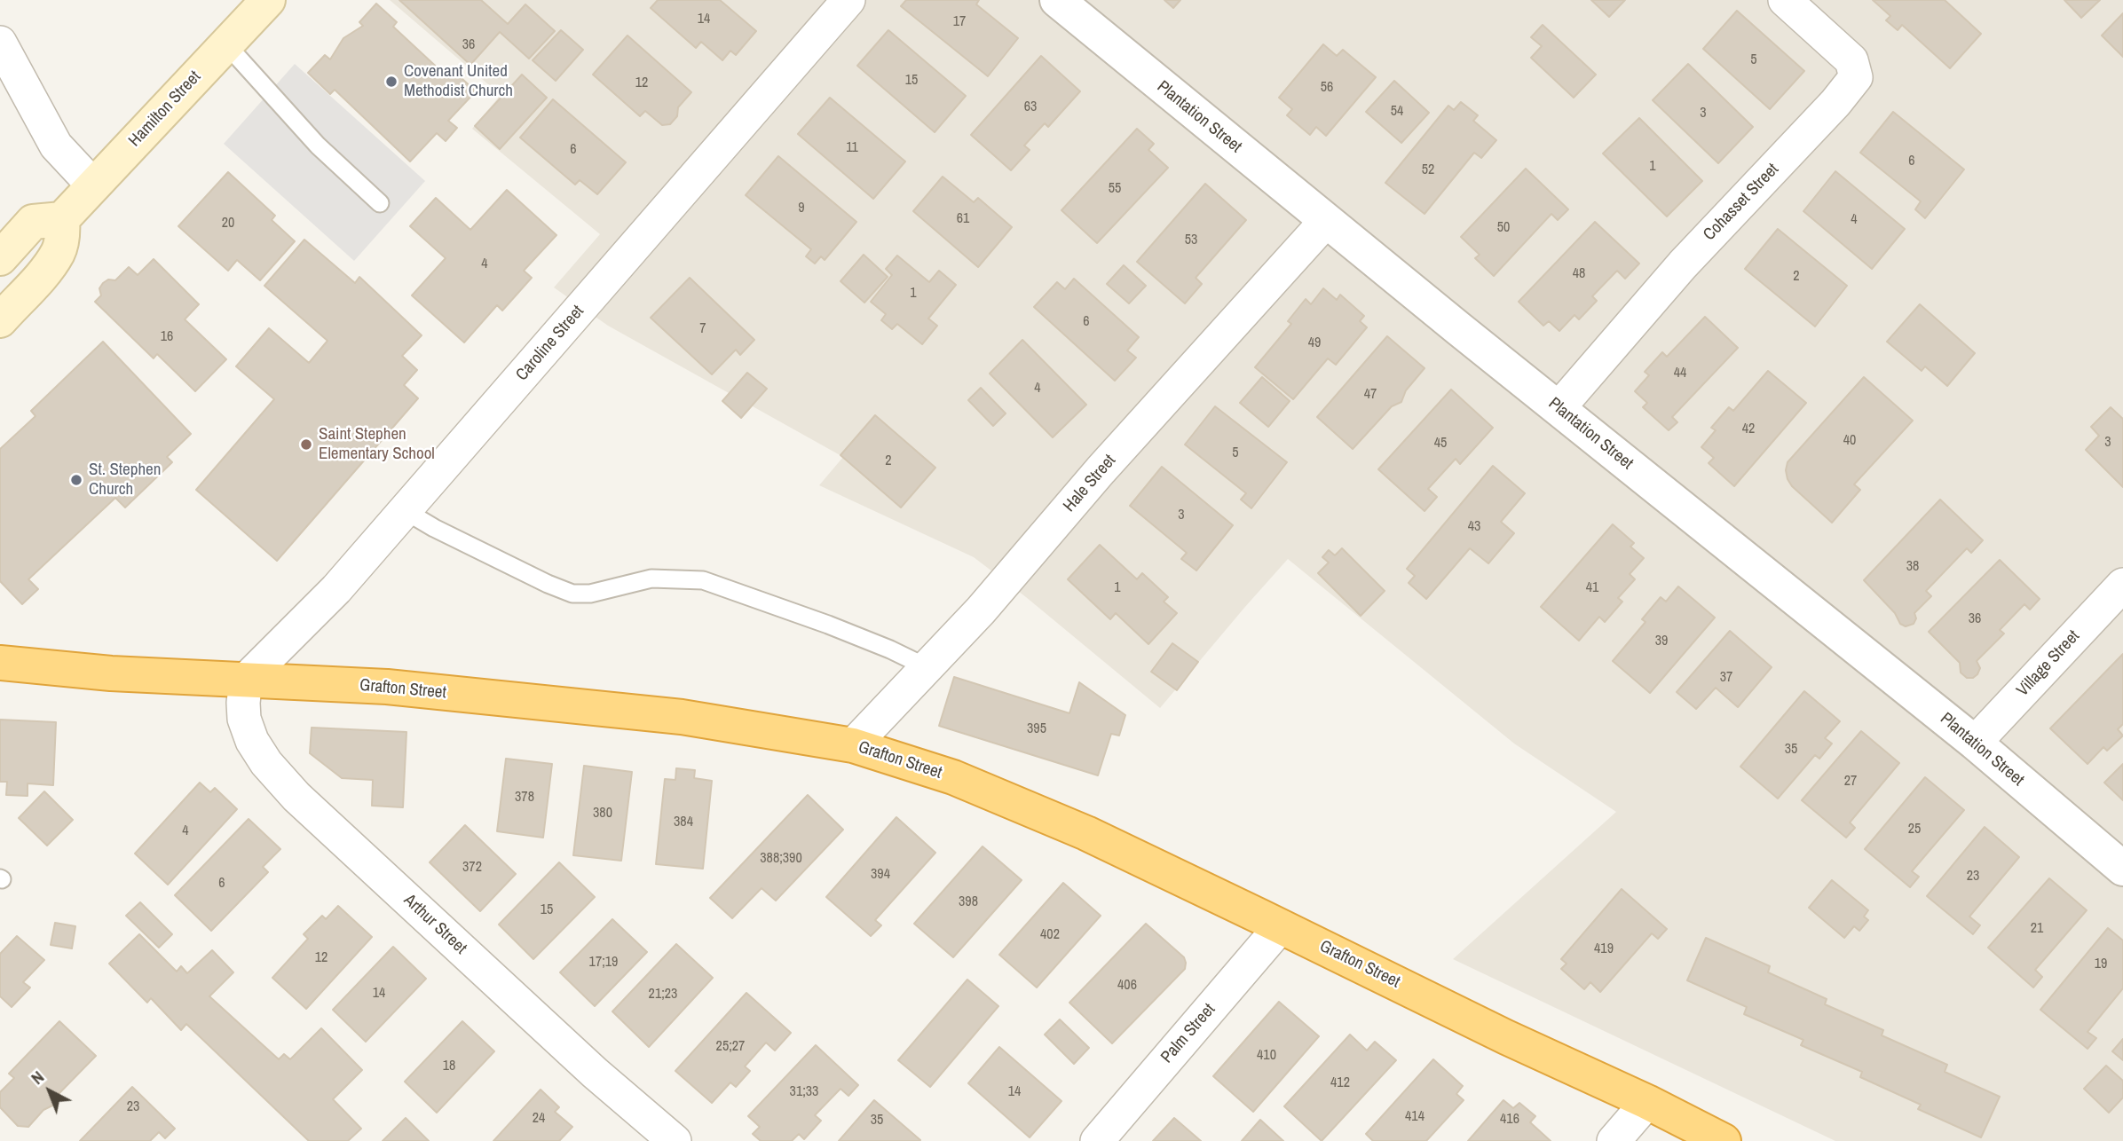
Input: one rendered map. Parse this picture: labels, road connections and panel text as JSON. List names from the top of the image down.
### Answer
{
  "streets": {
    "highway": ["Grafton Street"],
    "main road": ["Hamilton Street"],
    "street": [
      "Plantation Street",
      "Cohasset Street",
      "Caroline Street",
      "Hale Street",
      "Village Street",
      "Arthur Street",
      "Palm Street"
    ]
  },
  "crossings": [
    ["Plantation Street", "Cohasset Street"],
    ["Plantation Street", "Hale Street"],
    ["Plantation Street", "Village Street"],
    ["Caroline Street", "Grafton Street"],
    ["Caroline Street", "Arthur Street"],
    ["Hale Street", "Grafton Street"],
    ["Grafton Street", "Arthur Street"],
    ["Grafton Street", "Palm Street"]
  ],
  "places": ["Covenant United Methodist Church", "Saint Stephen Elementary School", "St. Stephen Church"],
  "house_numbers": [
    "14",
    "17",
    "36",
    "5",
    "15",
    "12",
    "56",
    "63",
    "54",
    "3",
    "11",
    "6",
    "6",
    "1",
    "52",
    "55",
    "9",
    "61",
    "4",
    "20",
    "50",
    "53",
    "4",
    "48",
    "2",
    "1",
    "6",
    "7",
    "16",
    "49",
    "44",
    "4",
    "47",
    "42",
    "40",
    "3",
    "45",
    "5",
    "2",
    "3",
    "43",
    "38",
    "1",
    "41",
    "36",
    "39",
    "37",
    "395",
    "35",
    "27",
    "378",
    "380",
    "384",
    "25",
    "4",
    "388;390",
    "372",
    "394",
    "23",
    "6",
    "398",
    "15",
    "21",
    "402",
    "419",
    "12",
    "17;19",
    "19",
    "406",
    "14",
    "21;23",
    "25;27",
    "410",
    "18",
    "412",
    "31;33",
    "14",
    "23",
    "414",
    "24",
    "416",
    "35"
  ],
  "north": "top left"
}
